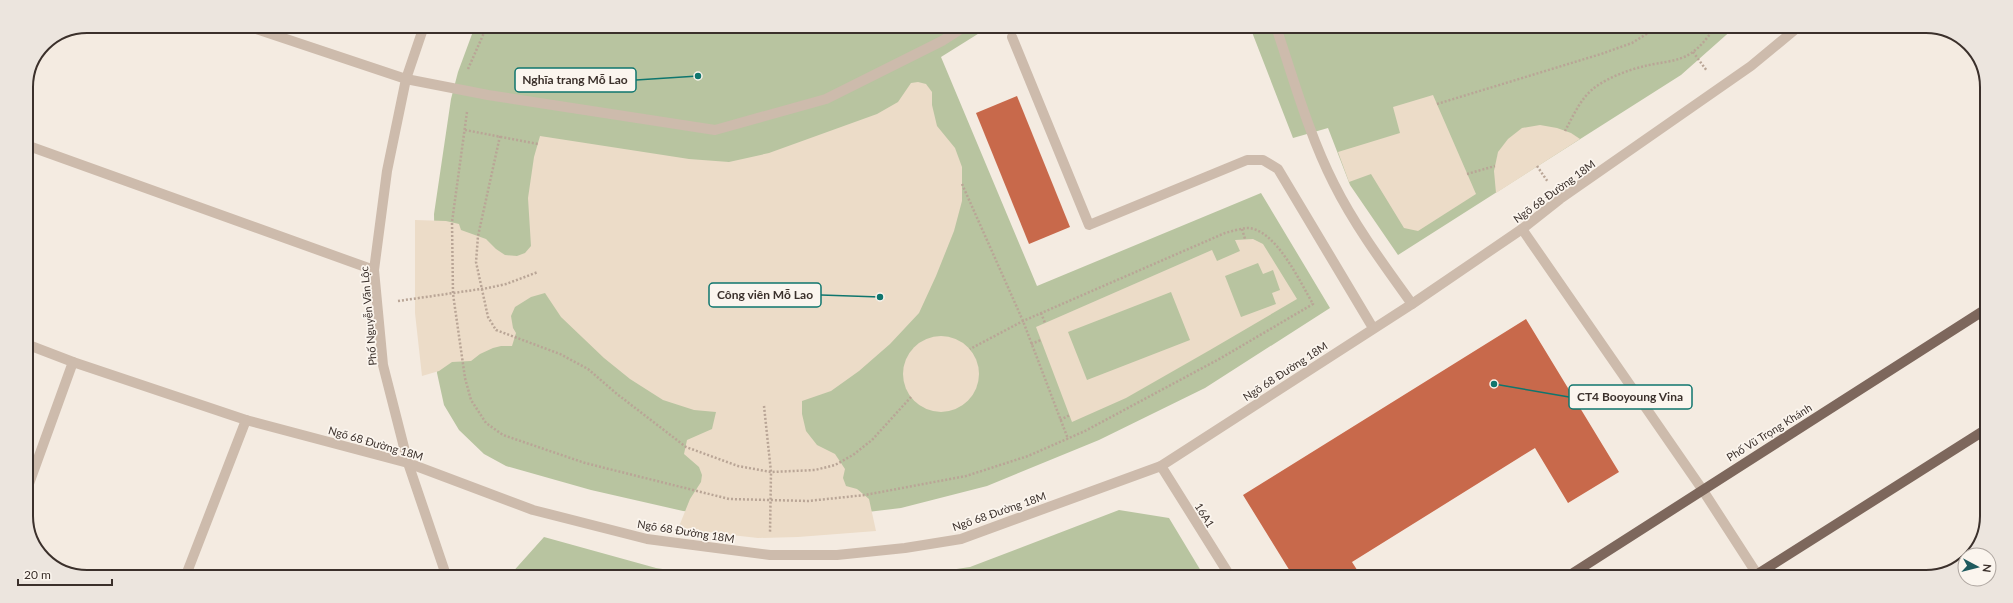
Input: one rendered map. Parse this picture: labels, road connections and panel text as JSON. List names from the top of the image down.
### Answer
{
  "streets": {
    "main road": ["Phố Vũ Trọng Khánh"],
    "street": ["Ngõ 68 Đường 18M", "Phố Nguyễn Văn Lộc", "16A1"]
  },
  "crossings": [
    ["Ngõ 68 Đường 18M", "Phố Nguyễn Văn Lộc"],
    ["Ngõ 68 Đường 18M", "16A1"]
  ],
  "places": ["Nghĩa trang Mỗ Lao", "Công viên Mỗ Lao", "CT4 Booyoung Vina"],
  "scale_bar": "20 m",
  "north": "right"
}
